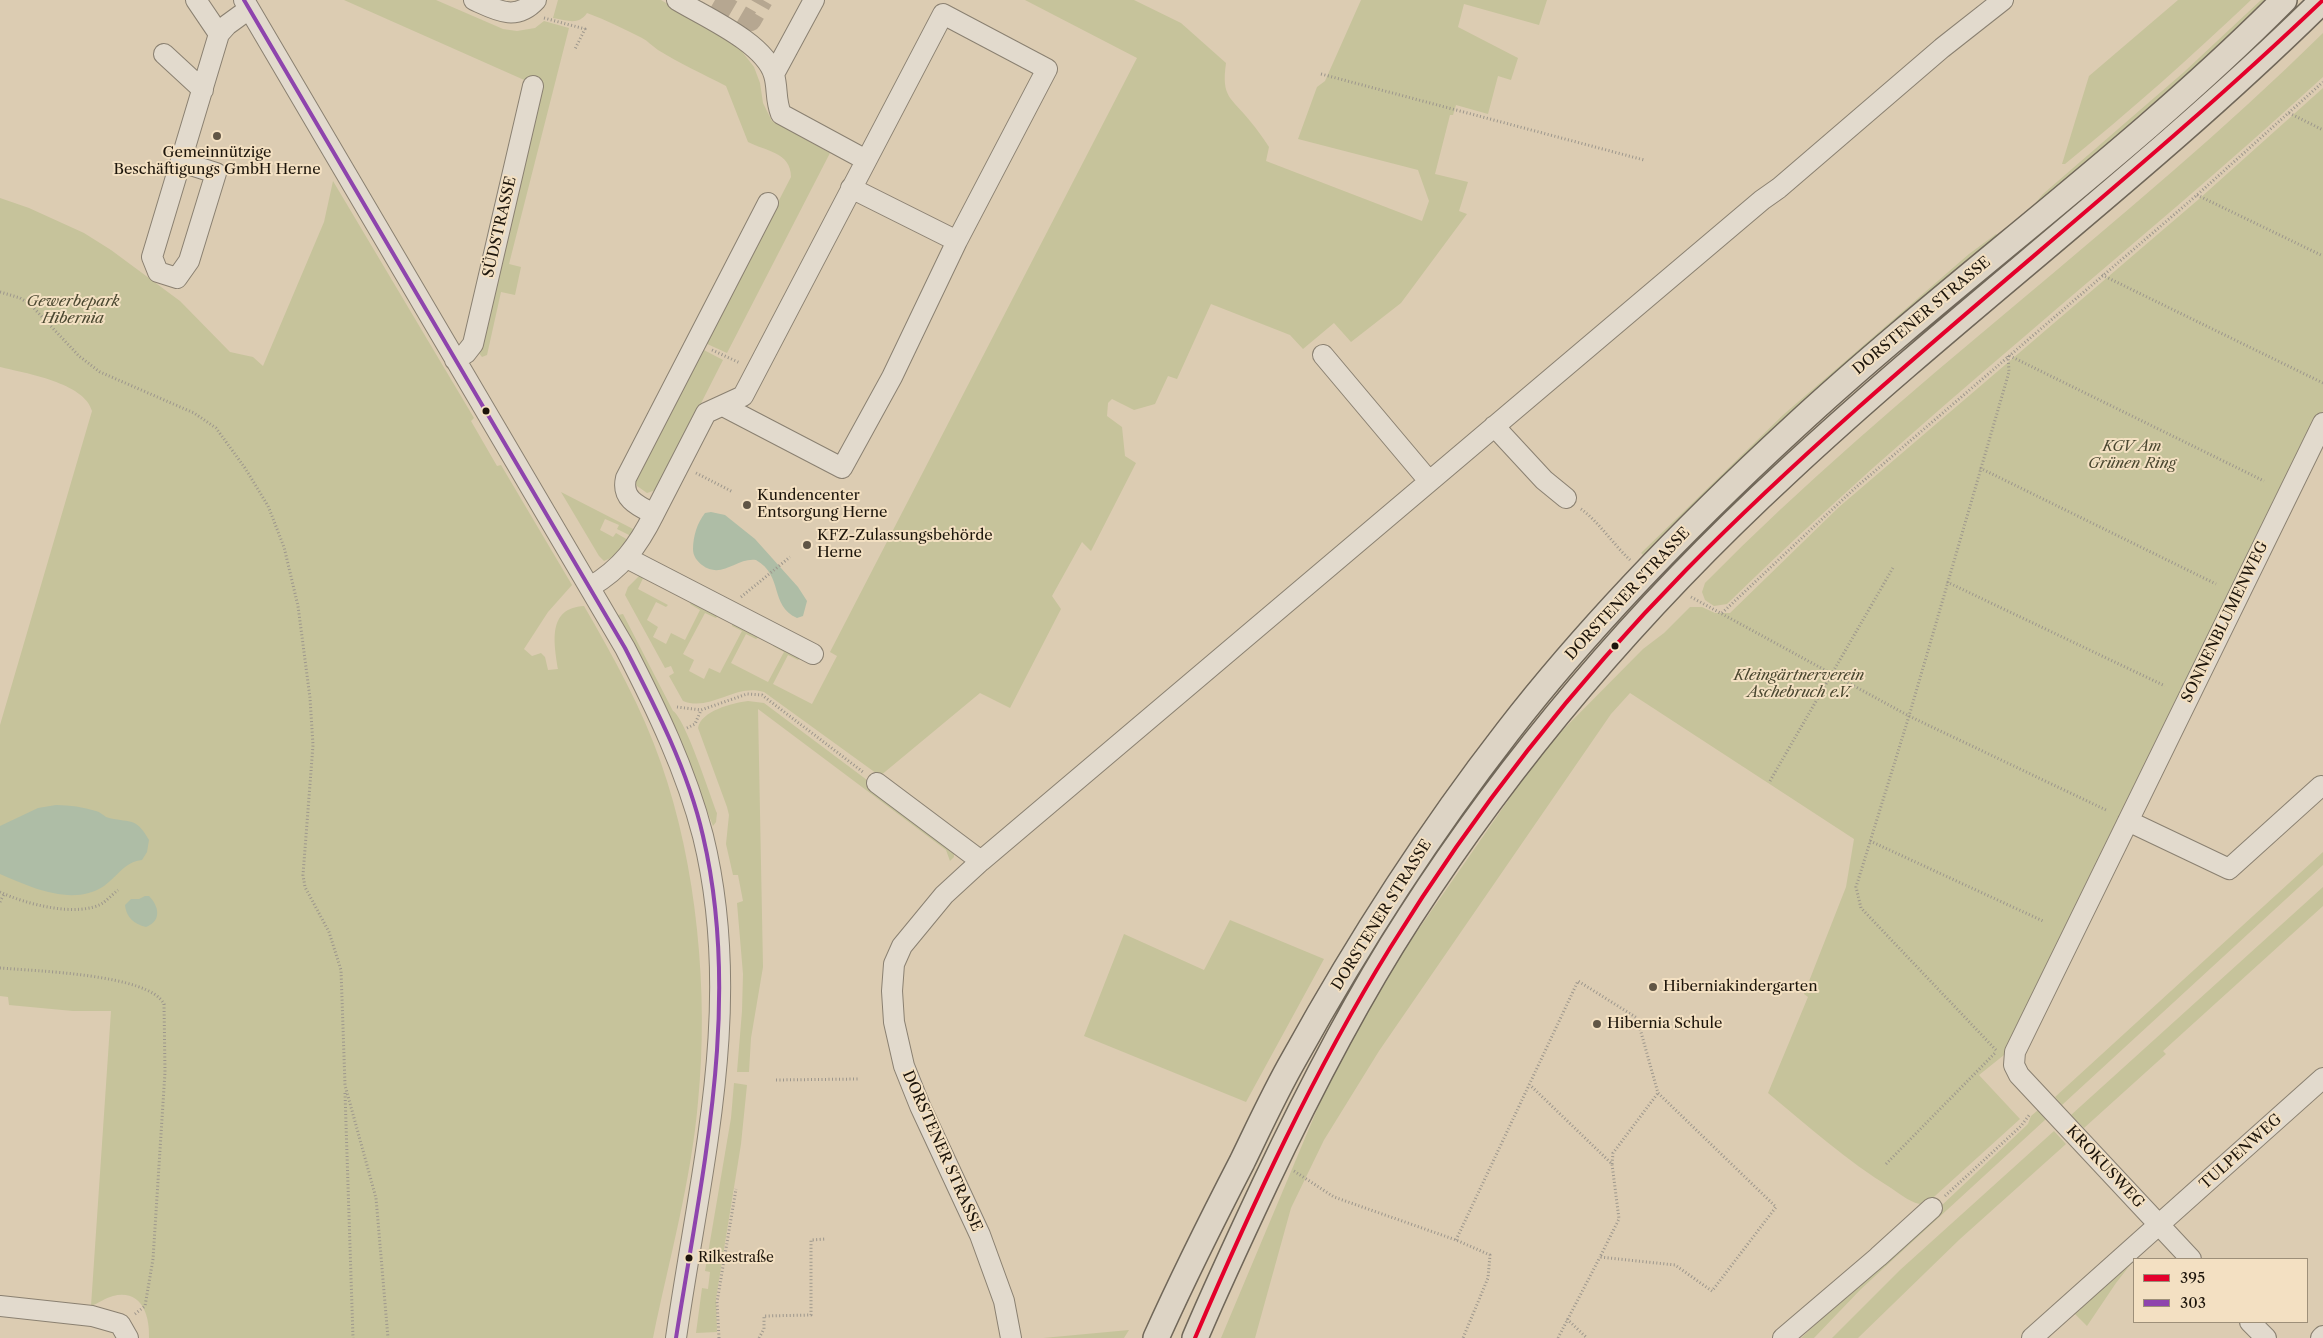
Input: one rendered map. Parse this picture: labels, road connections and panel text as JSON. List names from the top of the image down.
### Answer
{
  "streets": {
    "main road": ["DORSTENER STRASSE"],
    "street": [
      "SÜDSTRASSE",
      "SONNENBLUMENWEG",
      "TULPENWEG",
      "KROKUSWEG"
    ]
  },
  "crossings": [
    ["SONNENBLUMENWEG", "KROKUSWEG"],
    ["TULPENWEG", "KROKUSWEG"]
  ],
  "parks": ["Gewerbepark Hibernia", "KGV Am Grünen Ring", "Kleingärtnerverein Aschebruch e.V."],
  "places": [
    "Gemeinnützige Beschäftigungs GmbH Herne",
    "Kundencenter Entsorgung Herne",
    "KFZ-Zulassungsbehörde Herne",
    "Hiberniakindergarten",
    "Hibernia Schule",
    "Rilkestraße"
  ],
  "lines": ["transit line 395", "transit line 303"],
  "legend": ["395", "303"]
}
